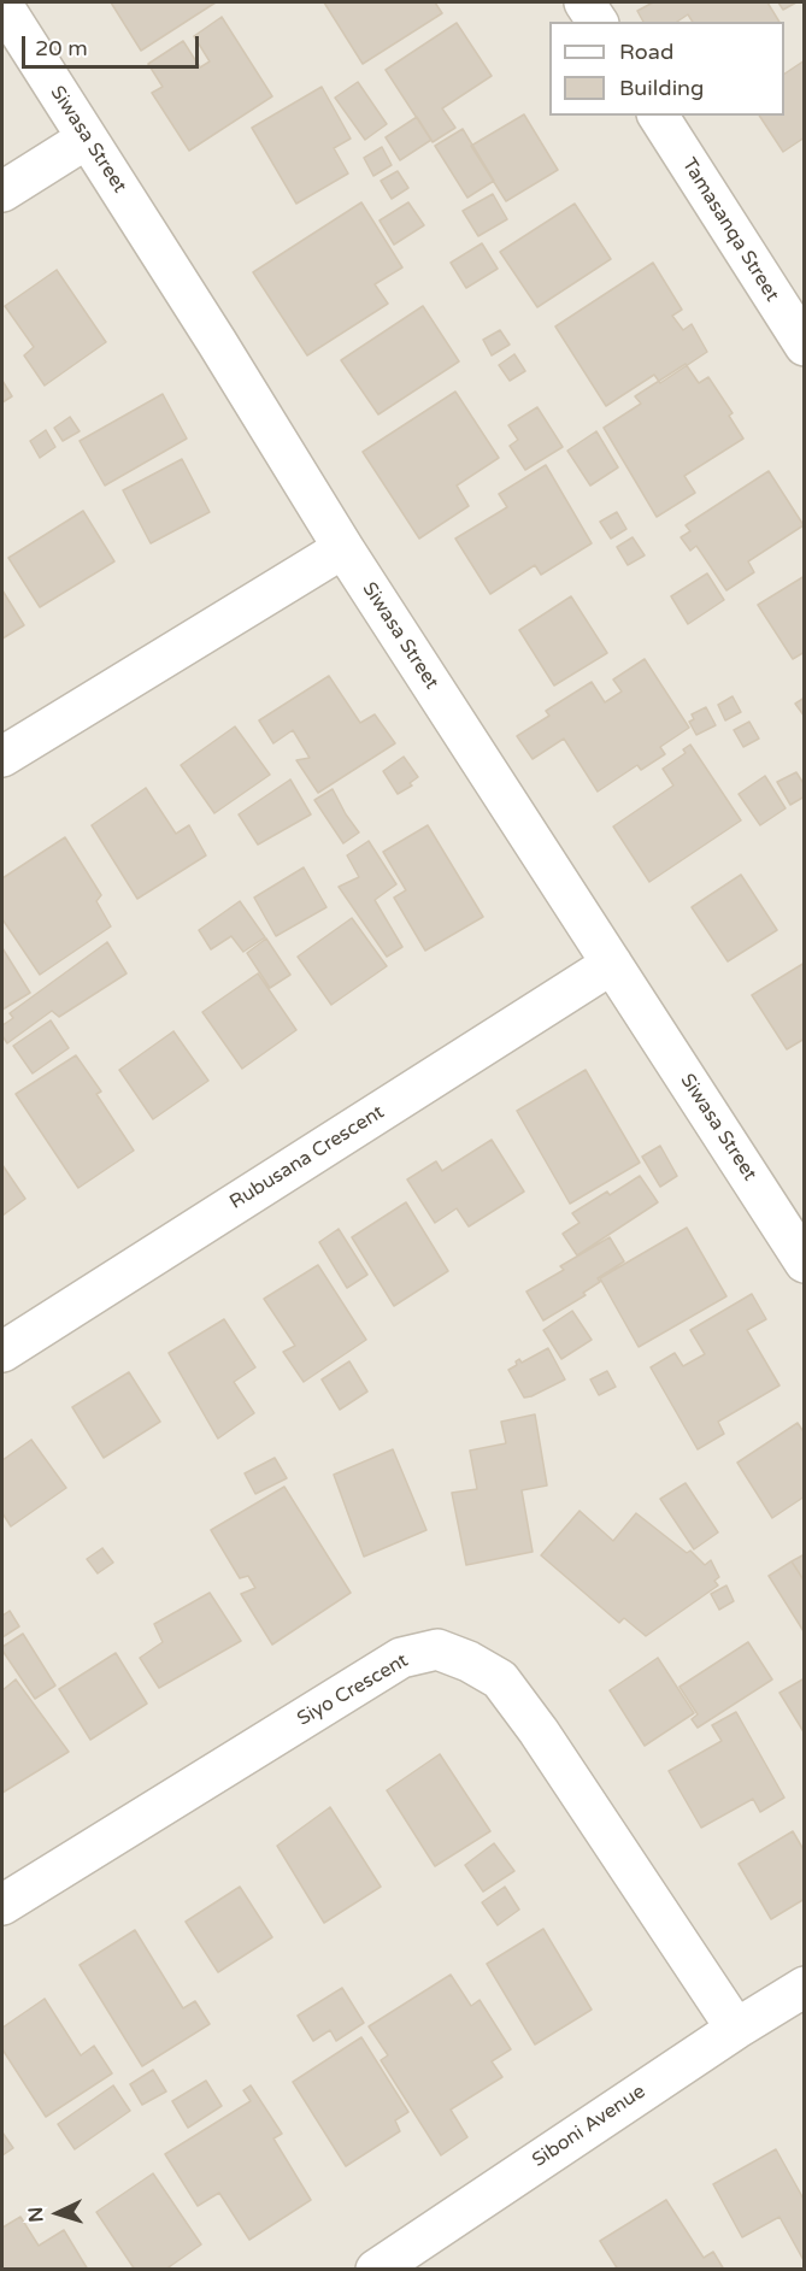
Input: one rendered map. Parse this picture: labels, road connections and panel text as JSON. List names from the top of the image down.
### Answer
{
  "streets": {
    "street": [
      "Siwasa Street",
      "Tamasanqa Street",
      "Rubusana Crescent",
      "Siyo Crescent",
      "Siboni Avenue"
    ]
  },
  "crossings": [
    ["Siwasa Street", "Rubusana Crescent"],
    ["Siyo Crescent", "Siboni Avenue"]
  ],
  "legend": ["Road", "Building"],
  "scale_bar": "20 m",
  "north": "left"
}
